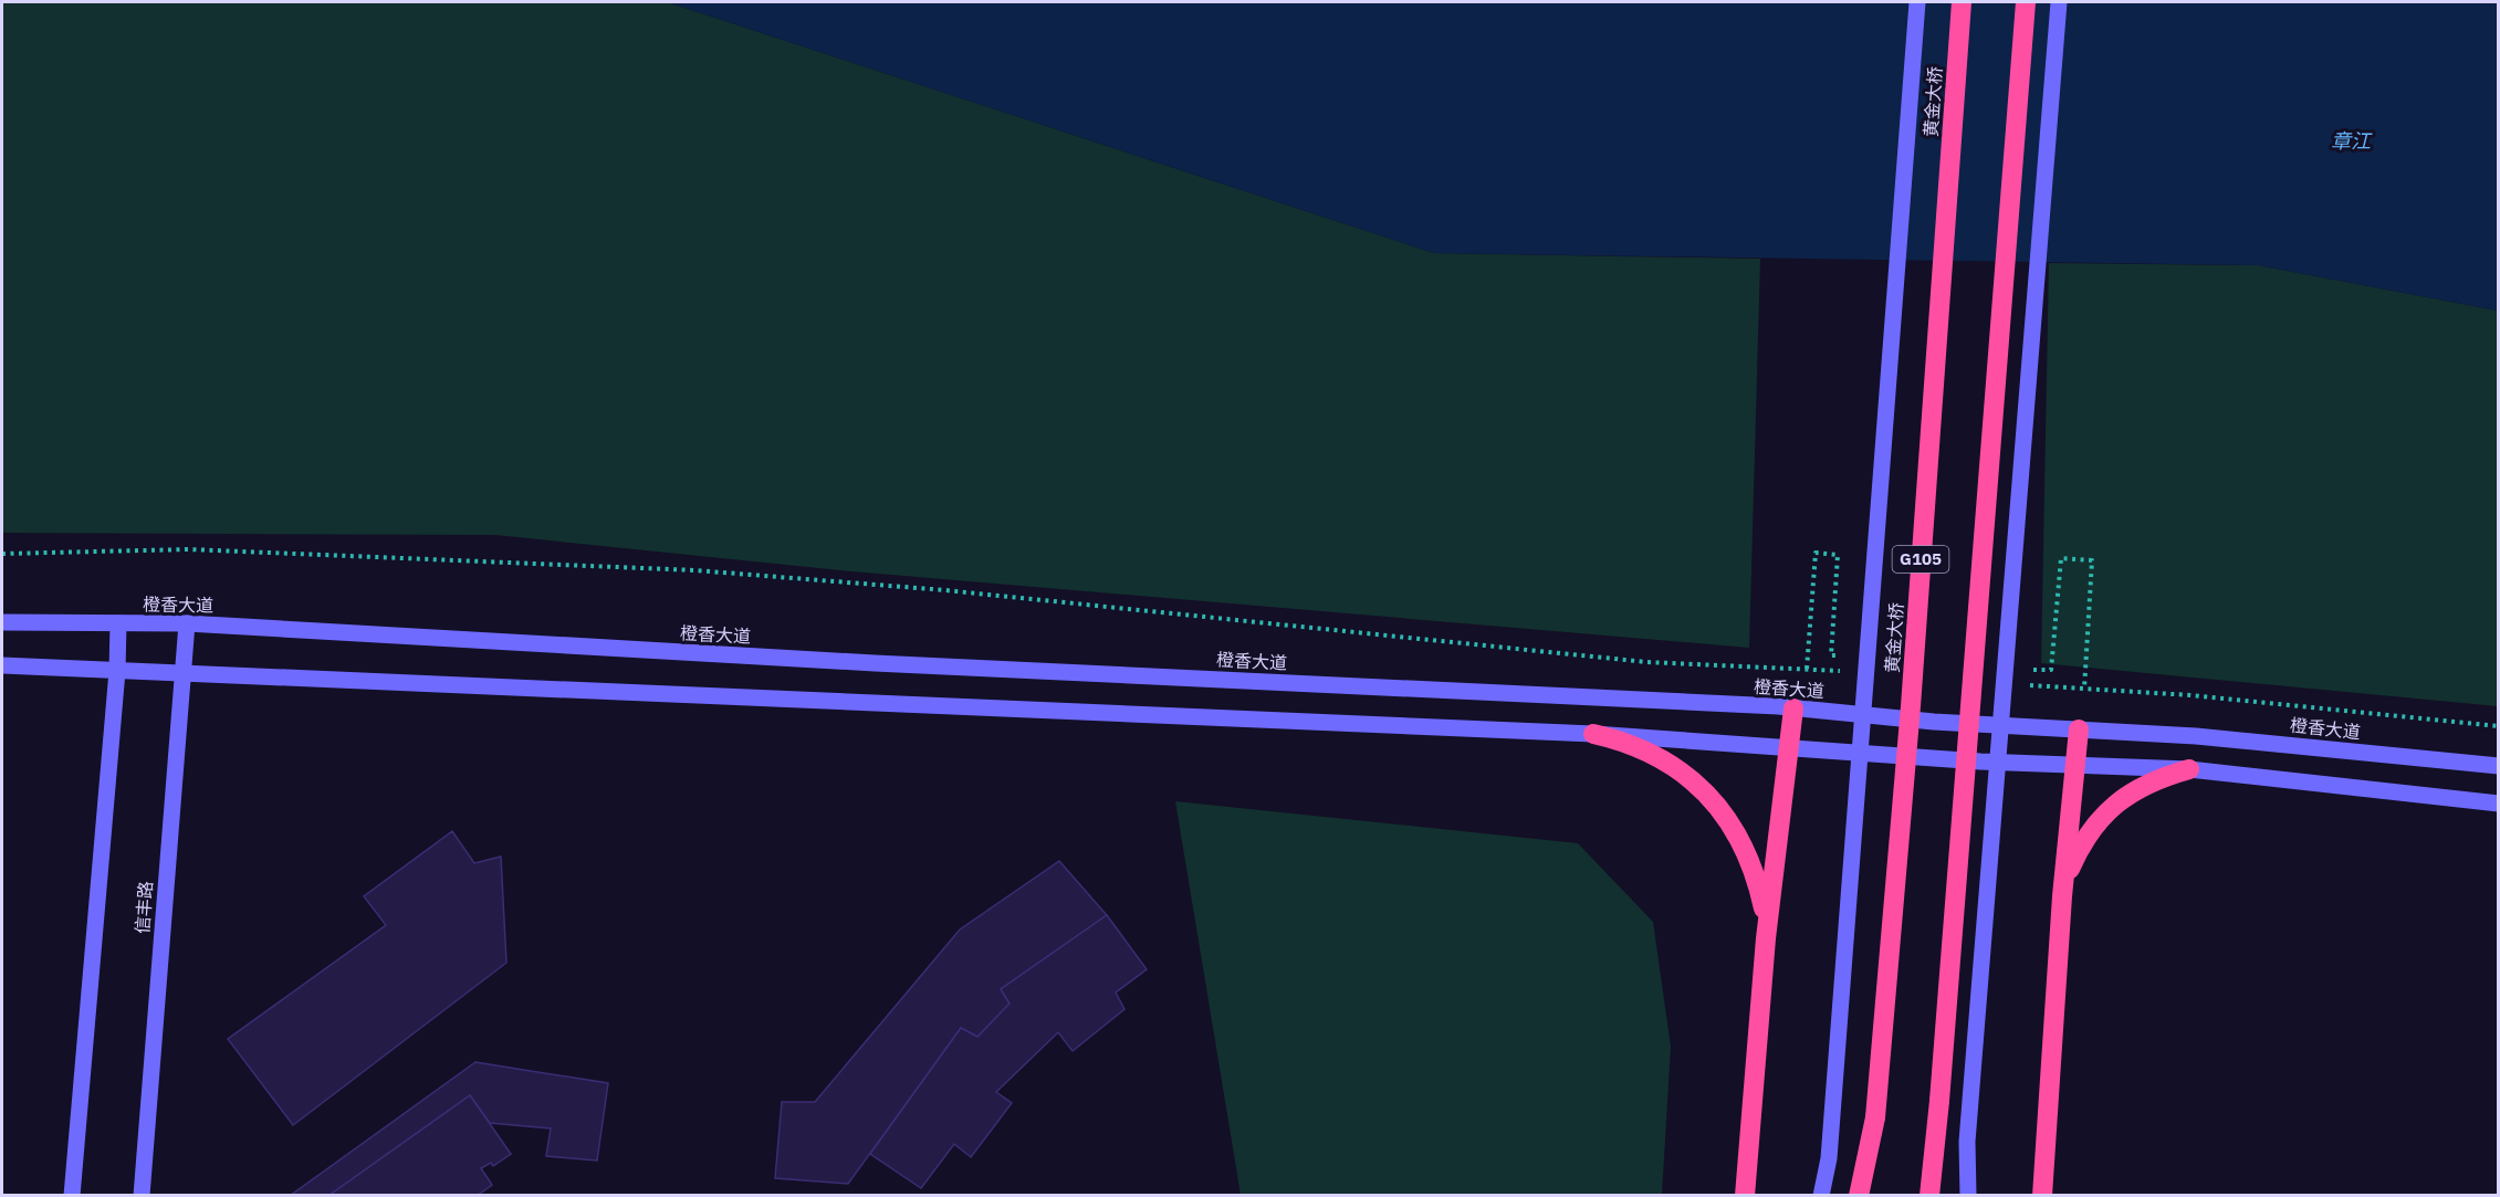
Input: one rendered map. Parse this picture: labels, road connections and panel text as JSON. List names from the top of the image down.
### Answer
{
  "streets": {
    "highway": ["黄金大桥", "G105"],
    "main road": ["橙香大道", "信丰路"]
  },
  "crossings": [
    ["橙香大道", "信丰路"]
  ],
  "water": ["章江"]
}
